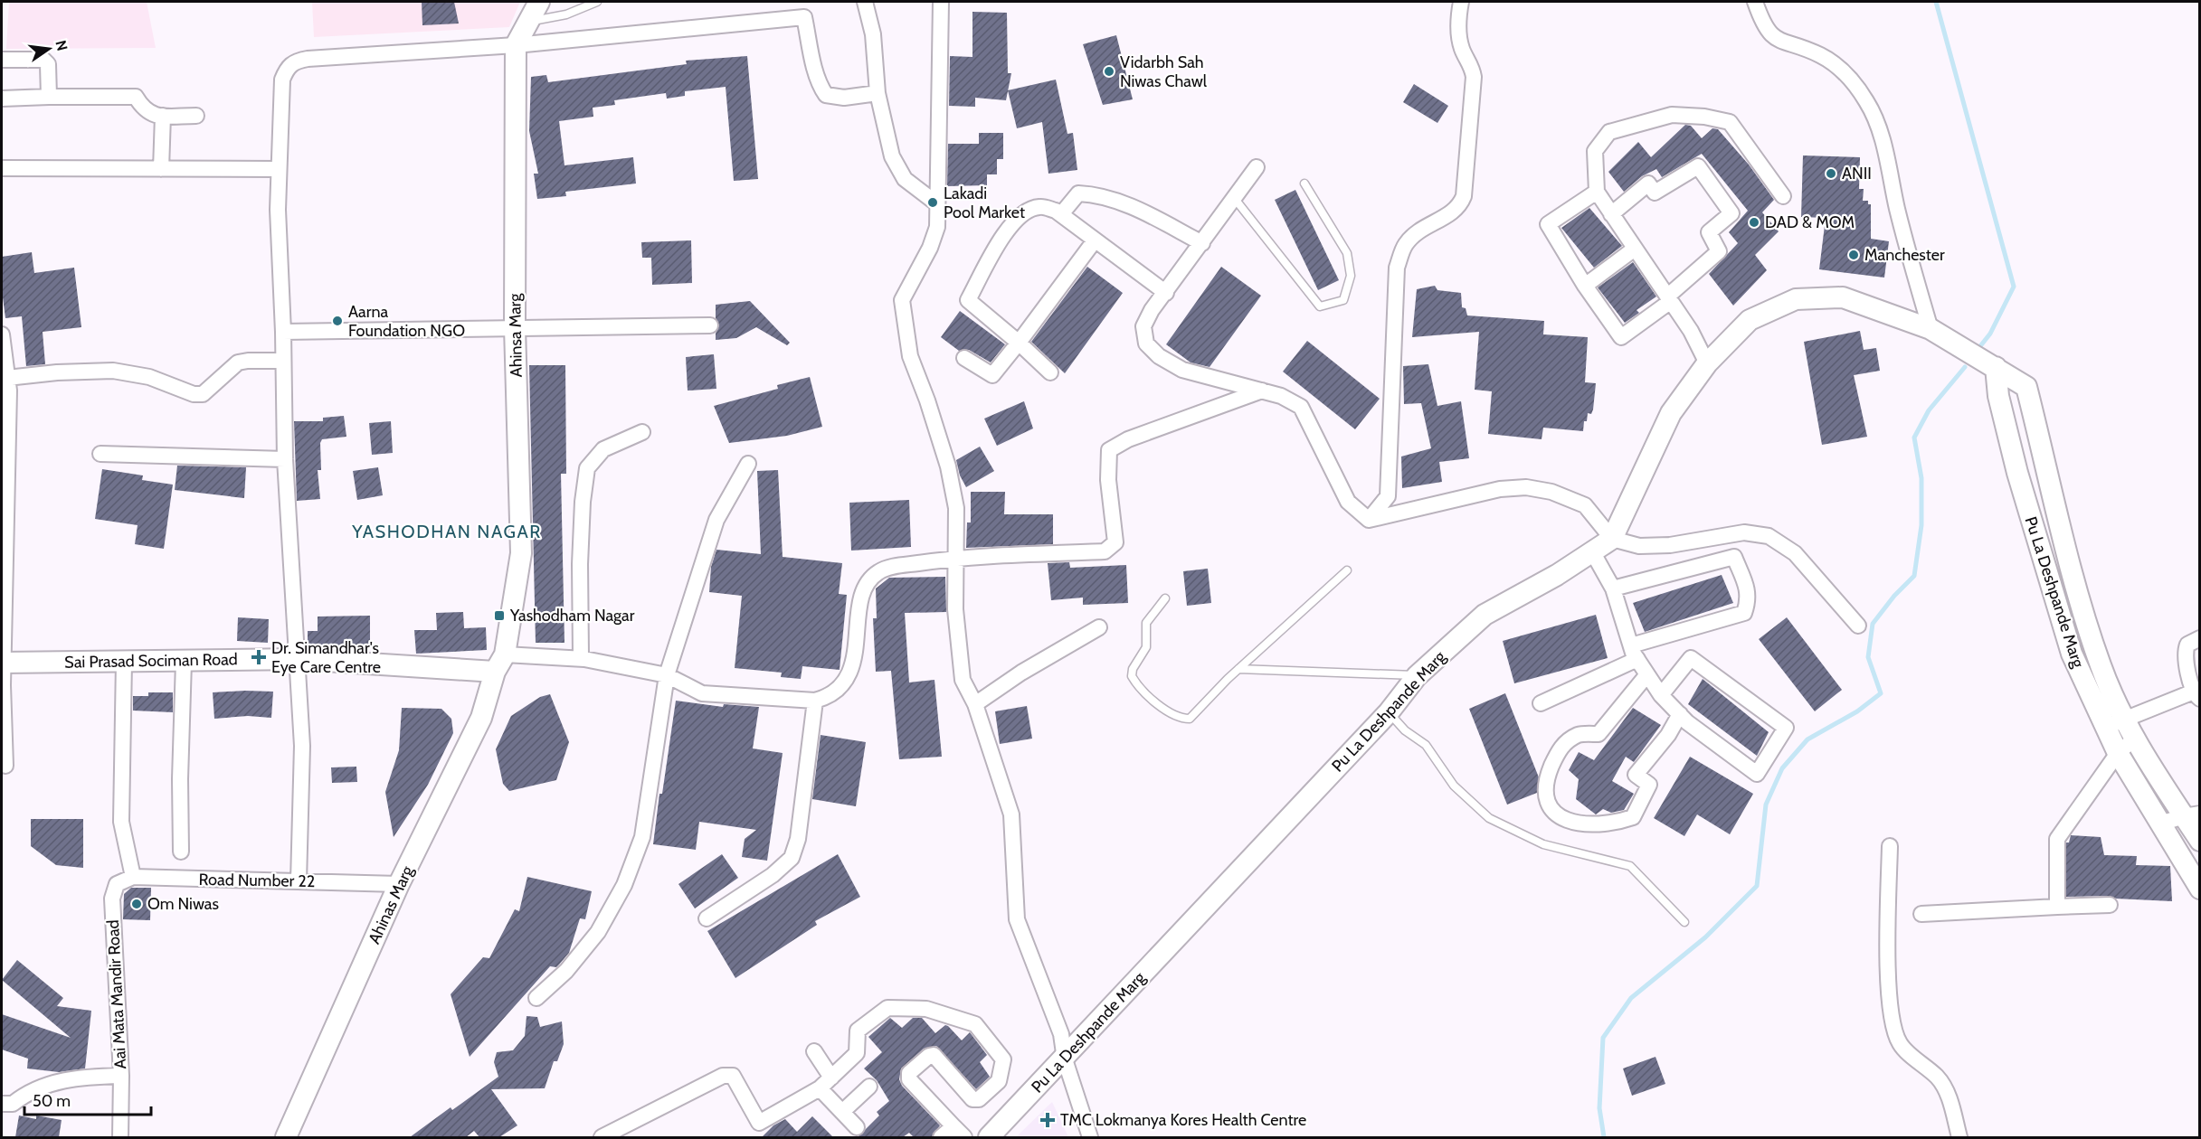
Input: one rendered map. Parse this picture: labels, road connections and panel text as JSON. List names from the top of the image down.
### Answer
{
  "streets": {
    "street": [
      "Ahinsa Marg",
      "Pu La Deshpande Marg",
      "Sai Prasad Sociman Road",
      "Road Number 22",
      "Ahinas Marg",
      "Aai Mata Mandir Road"
    ]
  },
  "crossings": [
    ["Ahinsa Marg", "Sai Prasad Sociman Road"],
    ["Ahinsa Marg", "Ahinas Marg"],
    ["Sai Prasad Sociman Road", "Ahinas Marg"],
    ["Road Number 22", "Ahinas Marg"],
    ["Road Number 22", "Aai Mata Mandir Road"]
  ],
  "districts": ["YASHODHAN NAGAR"],
  "places": {
    "other": [
      "Vidarbh Sah Niwas Chawl",
      "ANII",
      "Lakadi Pool Market",
      "DAD & MOM",
      "Manchester",
      "Aarna Foundation NGO",
      "Om Niwas"
    ],
    "transit": ["Yashodham Nagar"],
    "health": ["Dr. Simandhar's Eye Care Centre", "TMC Lokmanya Kores Health Centre"]
  },
  "scale_bar": "50 m",
  "north": "right"
}
